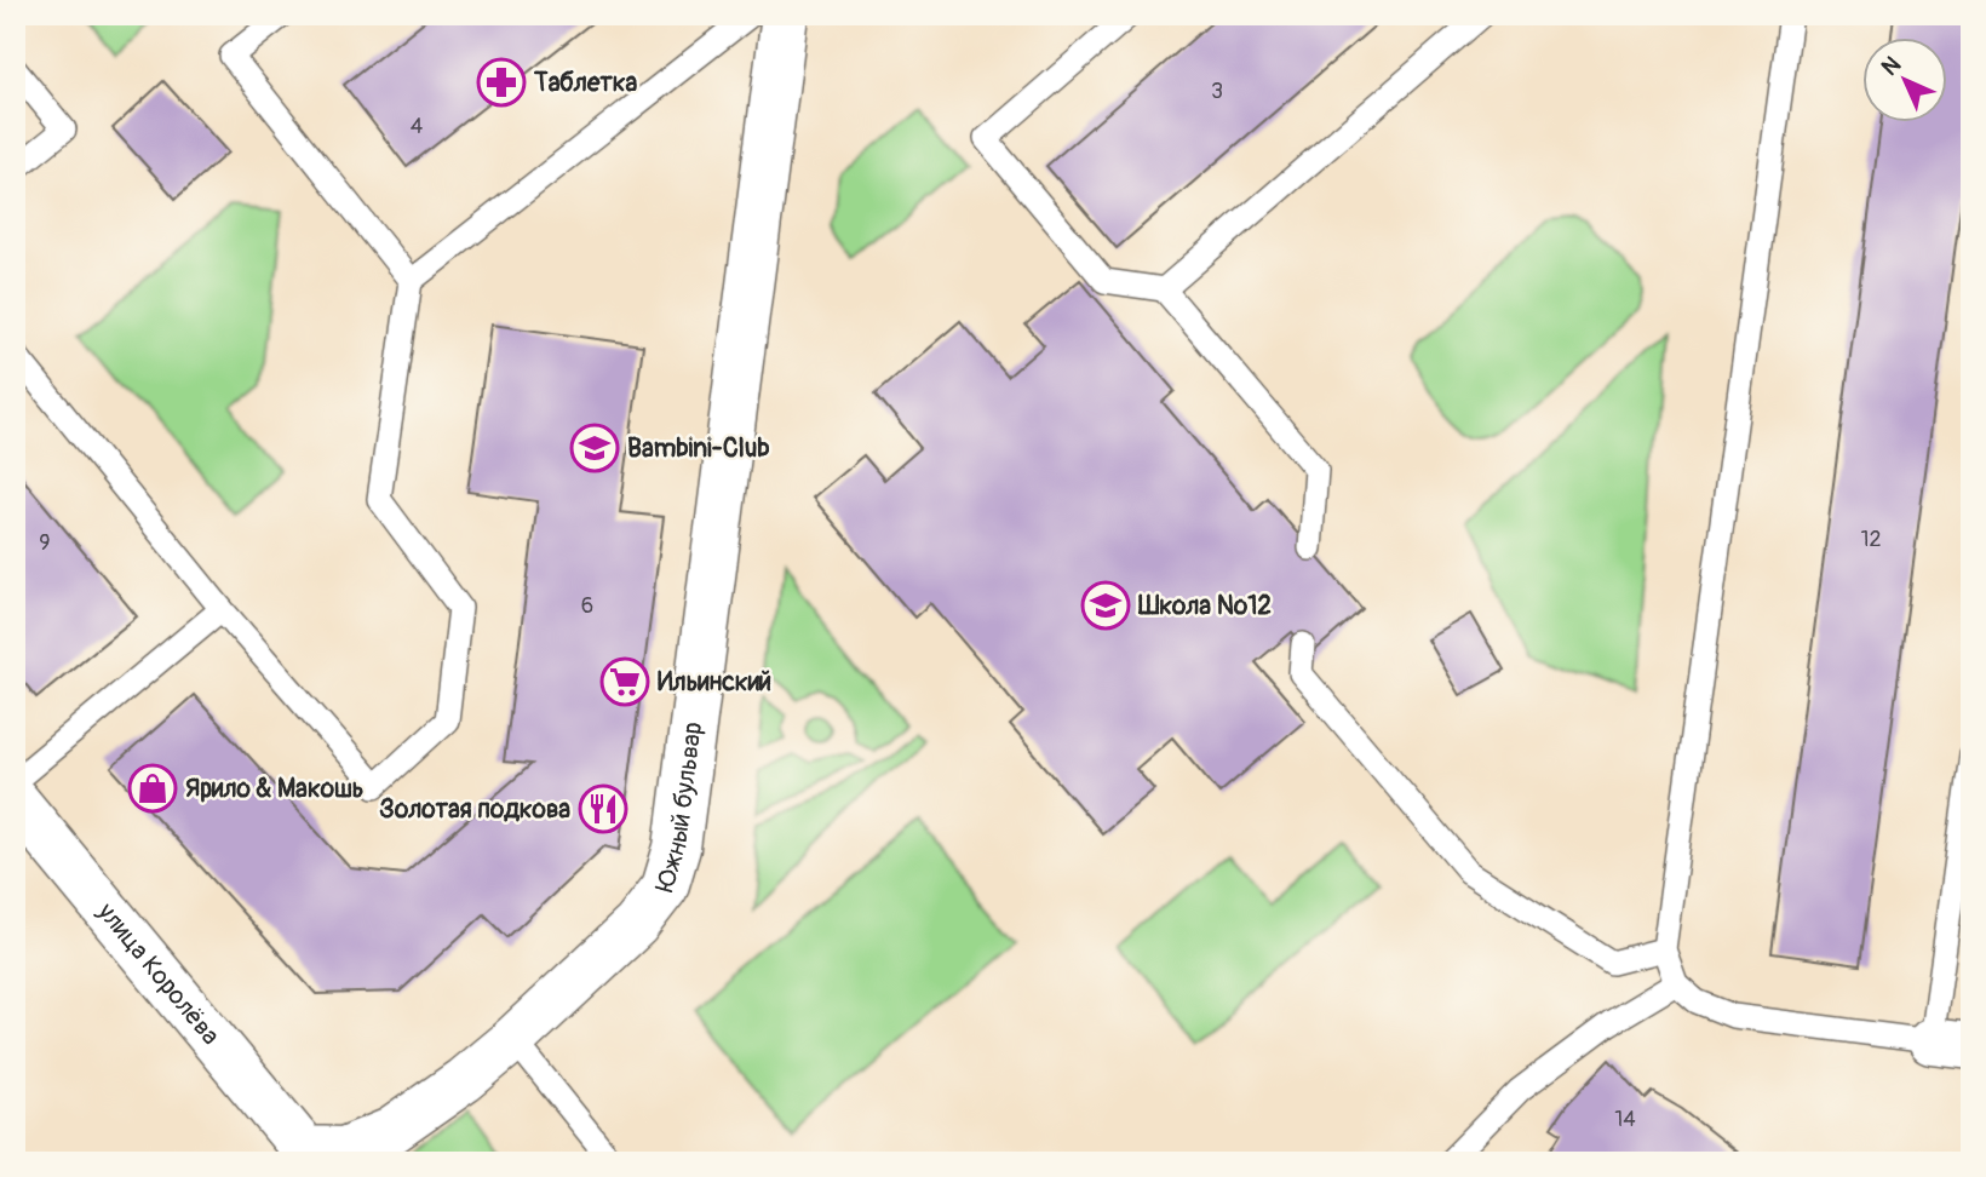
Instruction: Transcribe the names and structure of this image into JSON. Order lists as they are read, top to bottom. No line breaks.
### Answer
{"streets":{"street":["Южный бульвар","улица Королёва"]},"crossings":[["Южный бульвар","улица Королёва"]],"places":{"pharmacy":["Таблетка"],"school or university":["Bambini-Club","Школа №12"],"supermarket":["Ильинский"],"shop":["Ярило & Макошь"],"restaurant":["Золотая подкова"]},"house_numbers":["3","4","12","9","6","14"],"north":"top left"}
